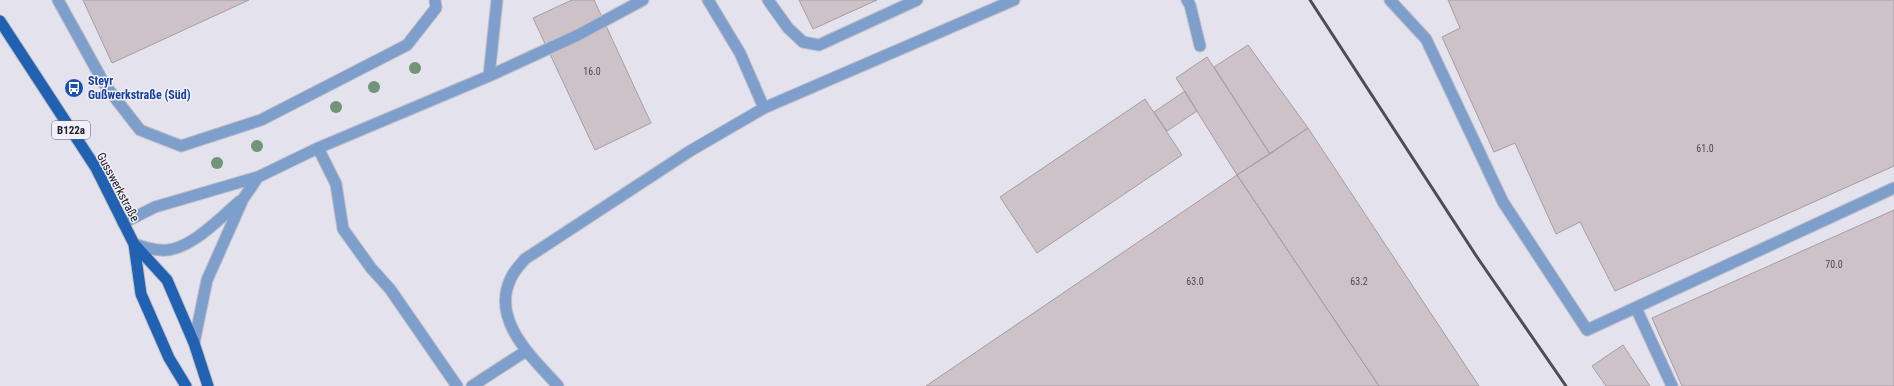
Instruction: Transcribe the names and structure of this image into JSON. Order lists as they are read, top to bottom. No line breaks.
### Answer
{"streets":{"main road":["B122a","Gusswerkstraße"]},"places":{"bus stop":["Steyr Gußwerkstraße (Süd)"]},"house_numbers":["16.0","61.0","70.0","63.0","63.2"]}
